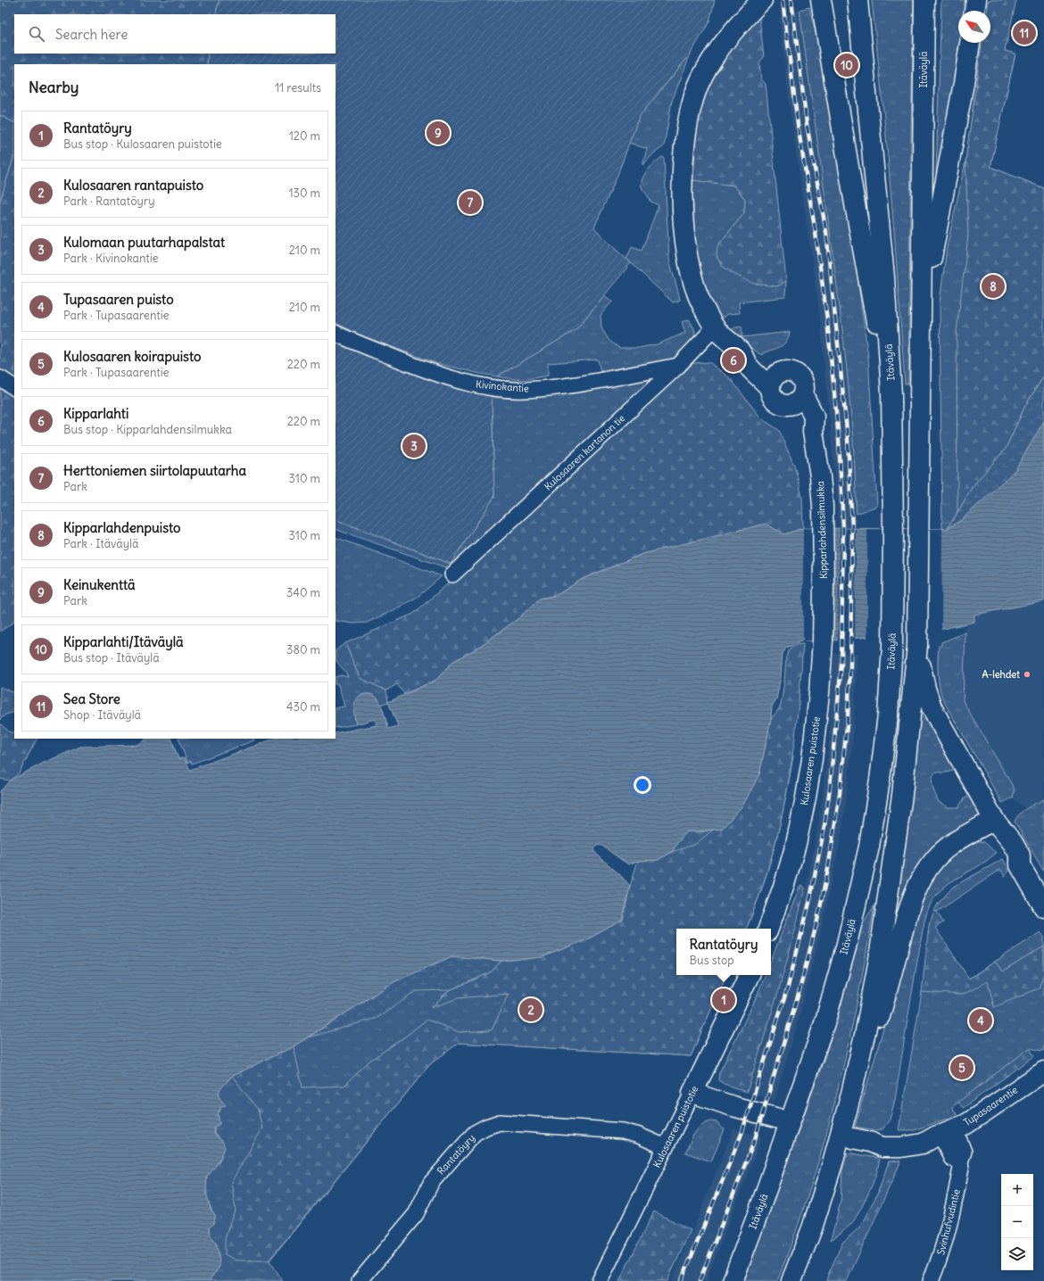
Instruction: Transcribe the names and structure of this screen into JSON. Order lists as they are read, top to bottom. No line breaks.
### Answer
{"streets":{"main road":["Itäväylä","Kipparlahdensilmukka","Kulosaaren puistotie","Tupasaarentie"],"street":["Kivinokantie","Kulosaaren kartanon tie","Rantatöyry","Svinhufvudintie"]},"crossings":[["Kivinokantie","Kulosaaren kartanon tie"],["Kipparlahdensilmukka","Kulosaaren puistotie"],["Kulosaaren puistotie","Rantatöyry"],["Tupasaarentie","Svinhufvudintie"]],"places":["A-lehdet"],"north":"top left","page":{"search":"Search here","pins":["11","10","9","7","8","6","3","1","2","4","5"],"heading":["Nearby","11 results"],"list":[{"mark":"1","name":"Rantatöyry","note":"Bus stop · Kulosaaren puistotie","value":"120 m"},{"mark":"2","name":"Kulosaaren rantapuisto","note":"Park · Rantatöyry","value":"130 m"},{"mark":"3","name":"Kulomaan puutarhapalstat","note":"Park · Kivinokantie","value":"210 m"},{"mark":"4","name":"Tupasaaren puisto","note":"Park · Tupasaarentie","value":"210 m"},{"mark":"5","name":"Kulosaaren koirapuisto","note":"Park · Tupasaarentie","value":"220 m"},{"mark":"6","name":"Kipparlahti","note":"Bus stop · Kipparlahdensilmukka","value":"220 m"},{"mark":"7","name":"Herttoniemen siirtolapuutarha","note":"Park","value":"310 m"},{"mark":"8","name":"Kipparlahdenpuisto","note":"Park · Itäväylä","value":"310 m"},{"mark":"9","name":"Keinukenttä","note":"Park","value":"340 m"},{"mark":"10","name":"Kipparlahti/Itäväylä","note":"Bus stop · Itäväylä","value":"380 m"},{"mark":"11","name":"Sea Store","note":"Shop · Itäväylä","value":"430 m"}],"popup":["Rantatöyry","Bus stop"],"map_buttons":["+","−"]}}
